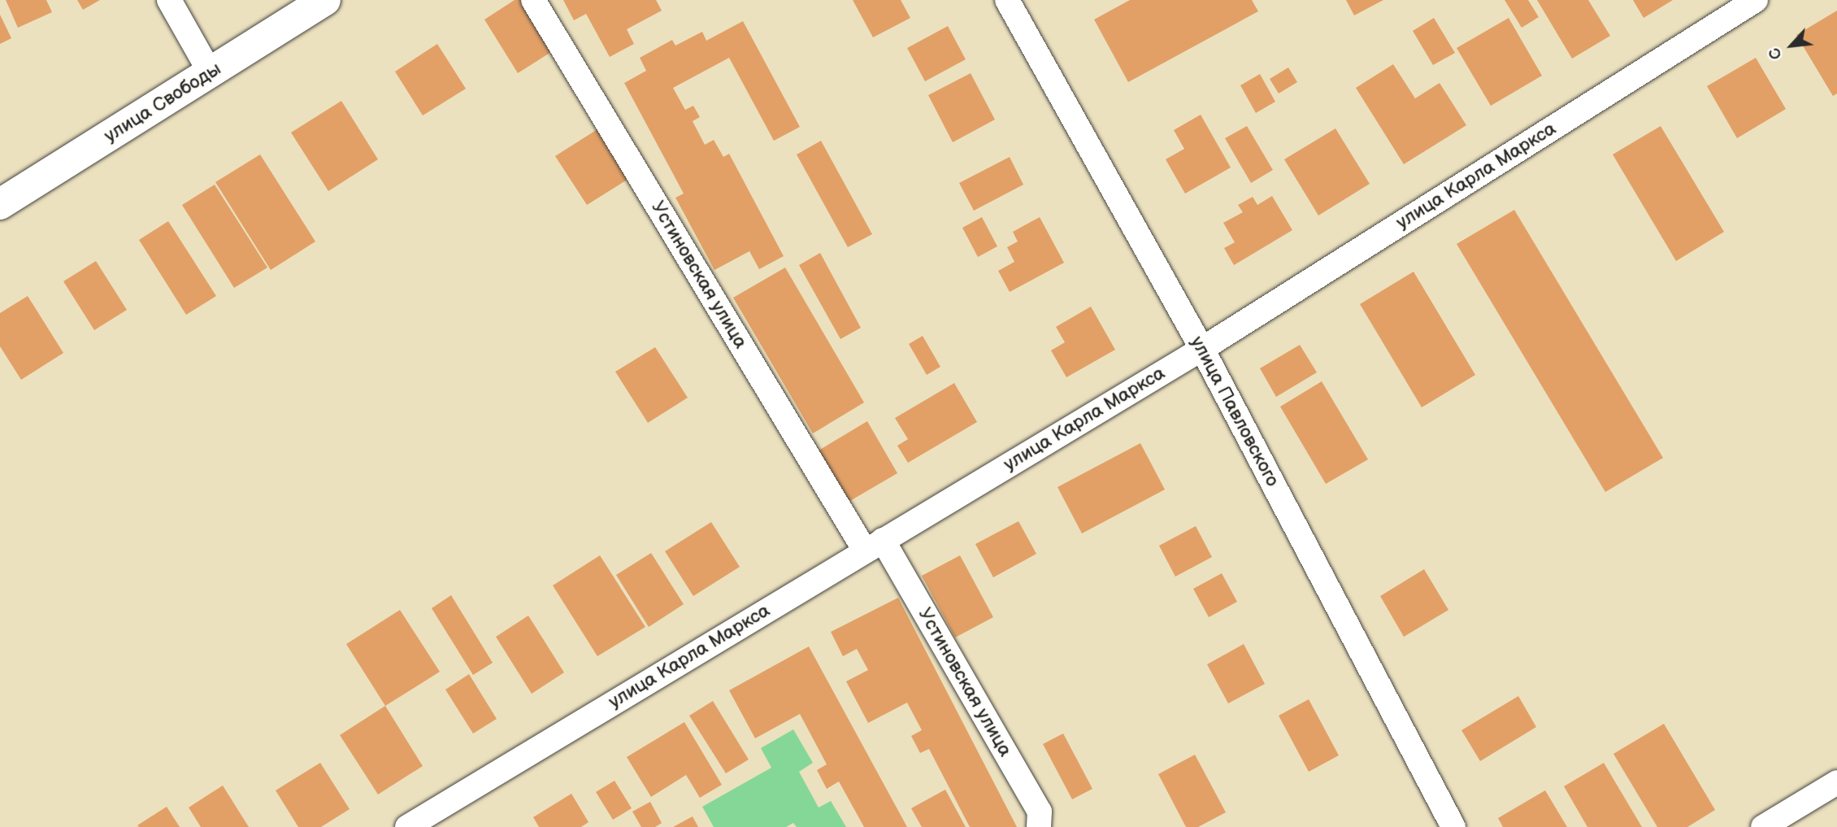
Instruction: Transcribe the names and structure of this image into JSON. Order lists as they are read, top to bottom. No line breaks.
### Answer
{"streets":{"main road":["улица Свободы"],"street":["улица Карла Маркса","Устиновская улица","улица Павловского"]},"crossings":[["улица Карла Маркса","Устиновская улица"],["улица Карла Маркса","улица Павловского"]],"north":"bottom left"}
